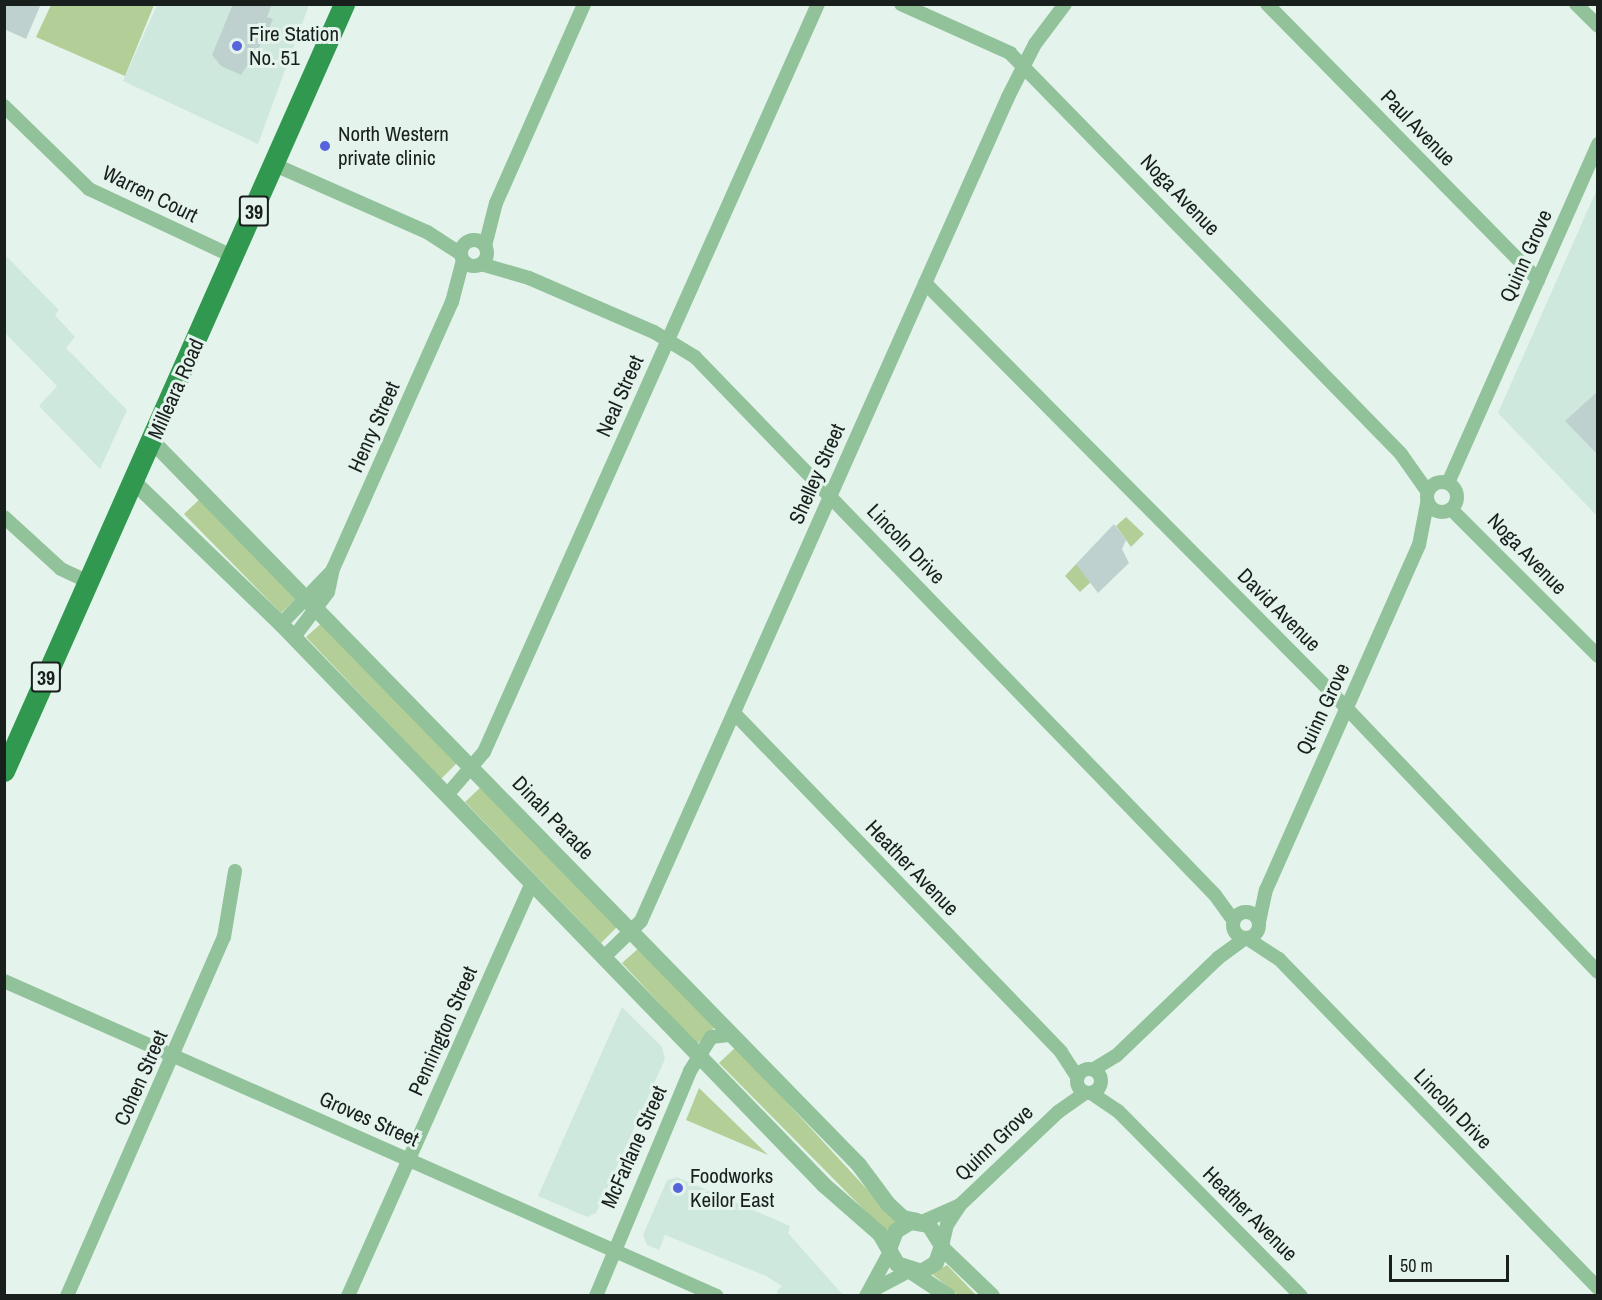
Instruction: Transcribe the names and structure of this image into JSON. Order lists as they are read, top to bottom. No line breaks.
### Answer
{"streets":{"main road":["39","Milleara Road"],"street":["Paul Avenue","Warren Court","Noga Avenue","Quinn Grove","Neal Street","Henry Street","Shelley Street","Lincoln Drive","David Avenue","Dinah Parade","Heather Avenue","Pennington Street","Cohen Street","Groves Street","McFarlane Street"]},"crossings":[["Paul Avenue","Quinn Grove"],["Warren Court","Milleara Road"],["Noga Avenue","Quinn Grove"],["Noga Avenue","Shelley Street"],["Quinn Grove","Lincoln Drive"],["Quinn Grove","David Avenue"],["Quinn Grove","Dinah Parade"],["Quinn Grove","Heather Avenue"],["Milleara Road","Lincoln Drive"],["Milleara Road","Dinah Parade"],["Neal Street","Lincoln Drive"],["Neal Street","Dinah Parade"],["Henry Street","Lincoln Drive"],["Henry Street","Dinah Parade"],["Shelley Street","Lincoln Drive"],["Shelley Street","David Avenue"],["Shelley Street","Dinah Parade"],["Shelley Street","Heather Avenue"],["Dinah Parade","McFarlane Street"],["Pennington Street","Groves Street"],["Cohen Street","Groves Street"],["Groves Street","McFarlane Street"]],"places":["Fire Station No. 51","North Western private clinic","Foodworks Keilor East"],"scale_bar":"50 m"}
